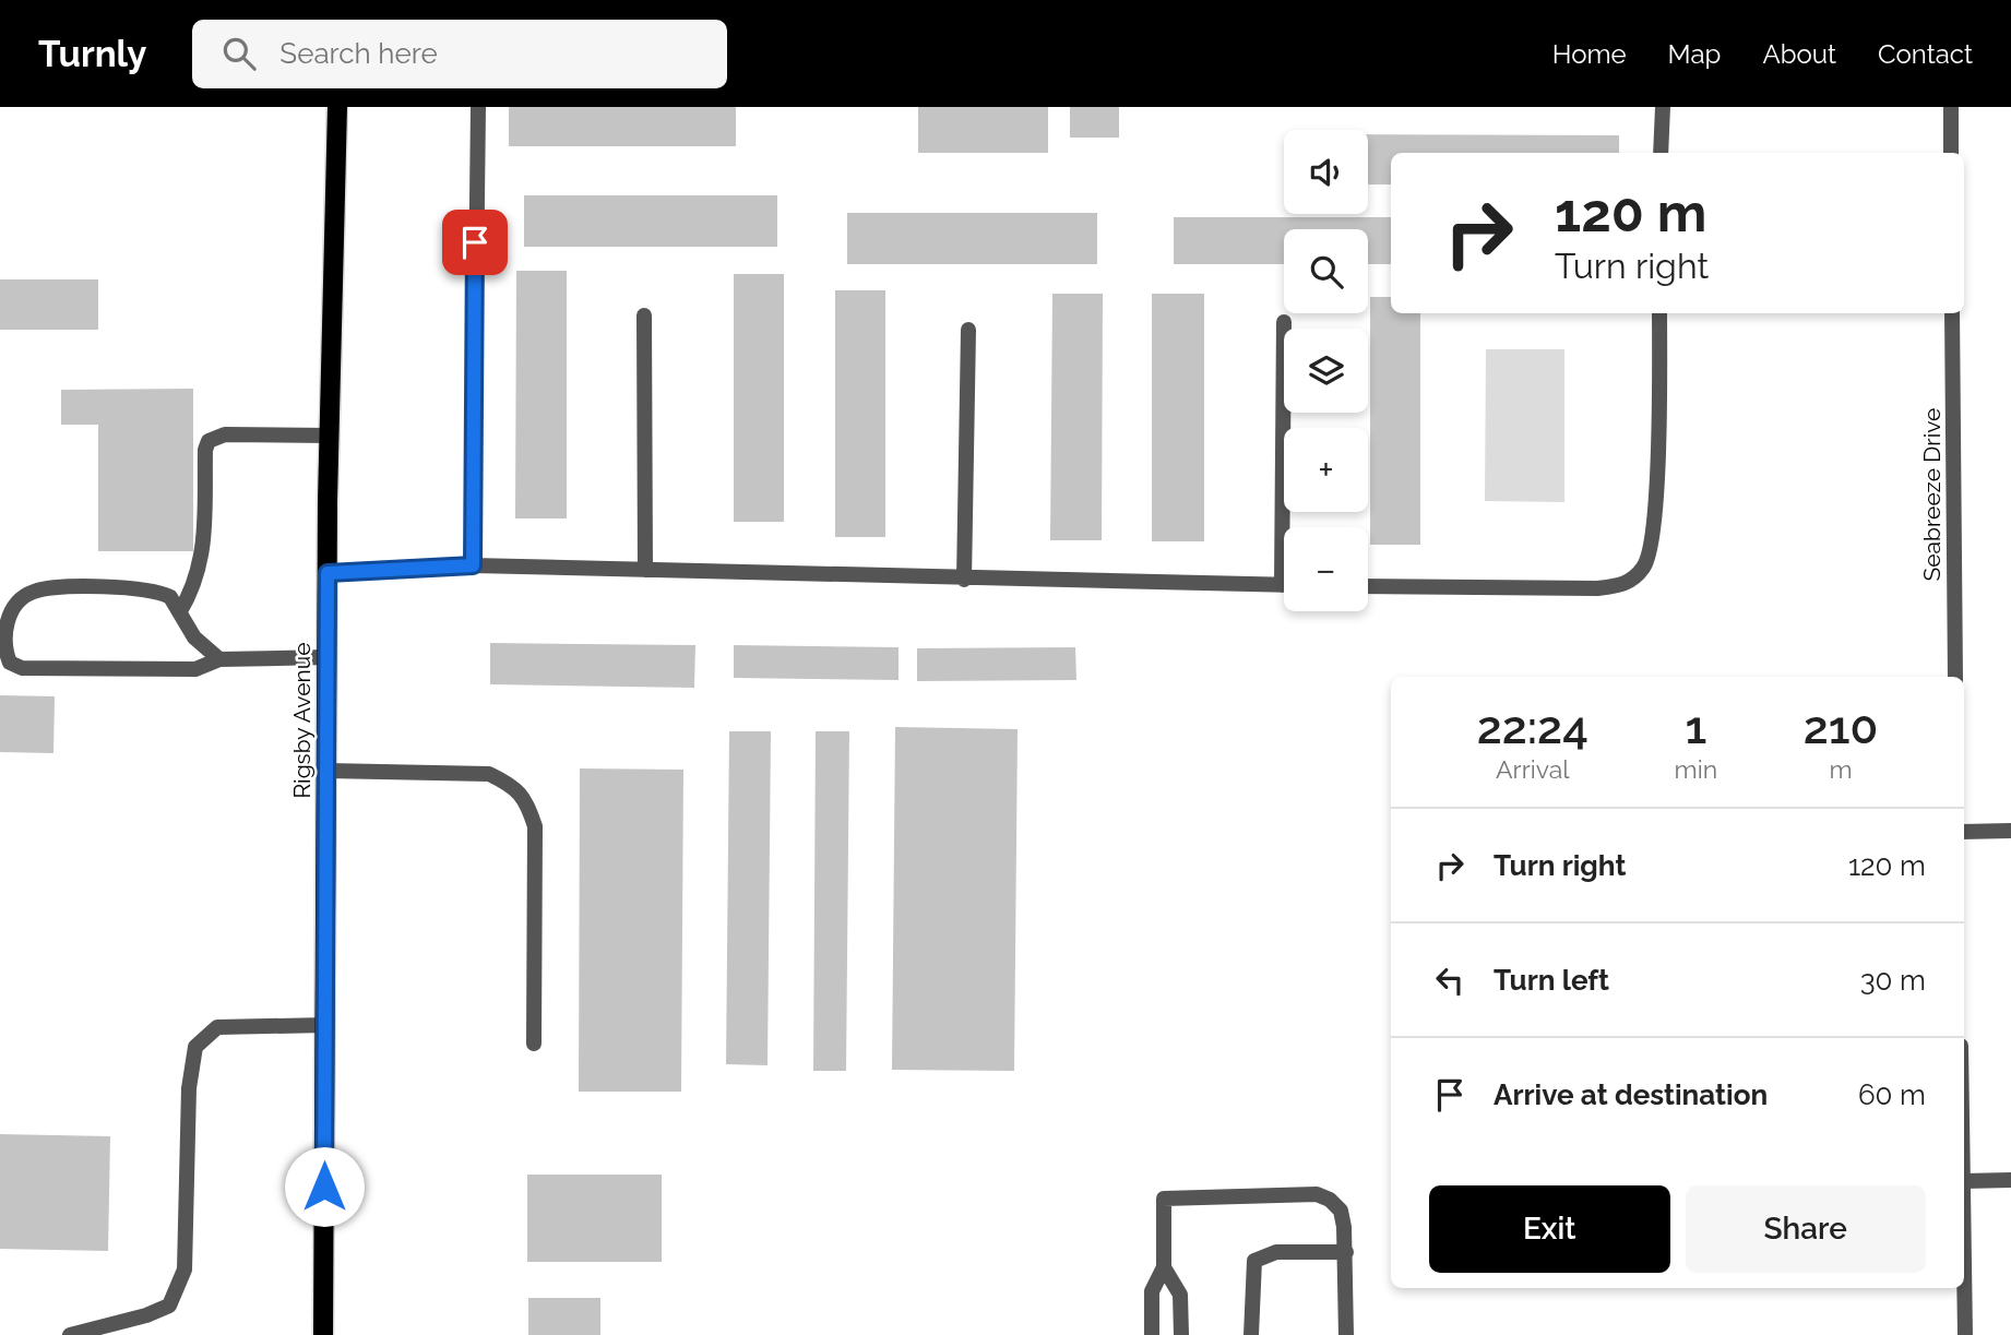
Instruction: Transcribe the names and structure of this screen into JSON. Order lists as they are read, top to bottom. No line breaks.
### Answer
{"streets":{"main road":["Rigsby Avenue"],"street":["Seabreeze Drive"]},"page":{"header":"Turnly","search":"Search here","nav":["Home","Map","About","Contact"],"map_buttons":["+","−"],"turn":["120 m","Turn right"],"eta":["22:24","Arrival","1","min","210","m"],"list":[{"name":"Turn right","value":"120 m"},{"name":"Turn left","value":"30 m"},{"name":"Arrive at destination","value":"60 m"}],"buttons":["Exit","Share"]}}
